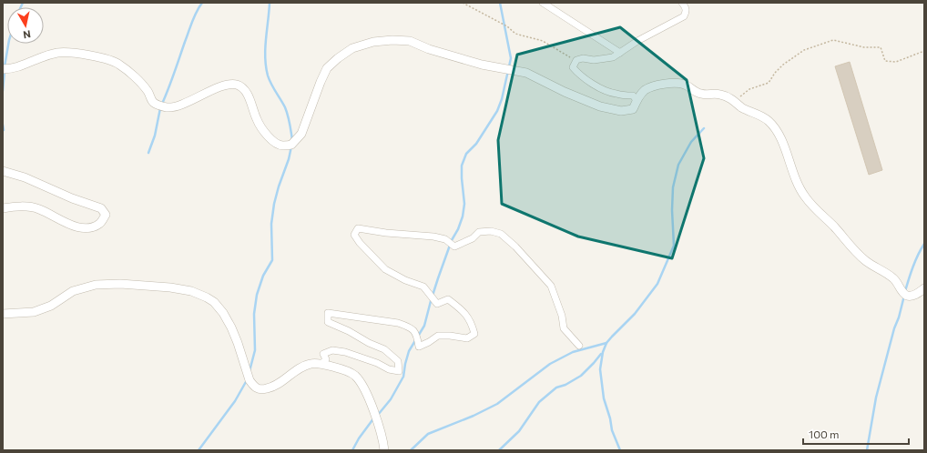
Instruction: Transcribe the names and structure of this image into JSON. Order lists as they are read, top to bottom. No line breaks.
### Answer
{"scale_bar":"100 m","north":"bottom"}
